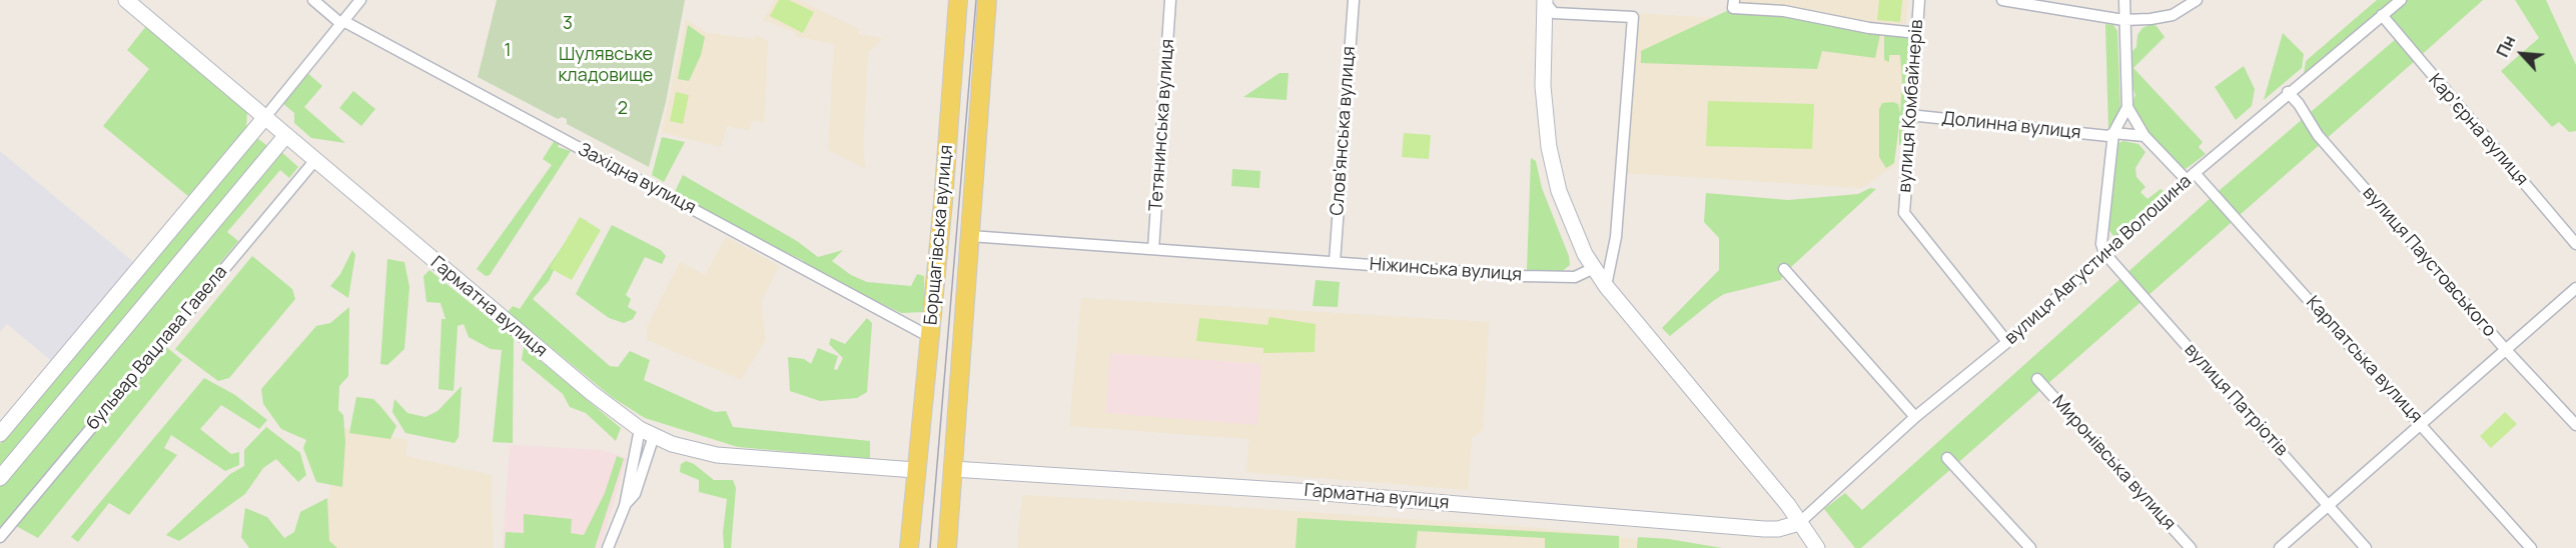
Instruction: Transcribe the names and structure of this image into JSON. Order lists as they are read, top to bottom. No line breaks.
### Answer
{"streets":{"main road":["Борщагівська вулиця"],"street":["вулиця Комбайнерів","Тетянинська вулиця","Долинна вулиця","Карʼєрна вулиця","Слов'янська вулиця","Західна вулиця","вулиця Августина Волошина","вулиця Паустовського","Ніжинська вулиця","Гарматна вулиця","бульвар Вацлава Гавела","Карпатська вулиця","вулиця Патріотів","Миронівська вулиця"]},"crossings":[["вулиця Комбайнерів","Долинна вулиця"],["вулиця Комбайнерів","вулиця Августина Волошина"],["Тетянинська вулиця","Ніжинська вулиця"],["Долинна вулиця","Карпатська вулиця"],["Карʼєрна вулиця","вулиця Августина Волошина"],["Слов'янська вулиця","Ніжинська вулиця"],["Західна вулиця","Борщагівська вулиця"],["Борщагівська вулиця","Ніжинська вулиця"],["Борщагівська вулиця","Гарматна вулиця"],["вулиця Августина Волошина","вулиця Паустовського"],["вулиця Августина Волошина","Гарматна вулиця"],["вулиця Августина Волошина","Карпатська вулиця"],["вулиця Августина Волошина","вулиця Патріотів"],["Гарматна вулиця","бульвар Вацлава Гавела"]],"parks":["3","1","Шулявське кладовище","2"],"north":"top left"}
